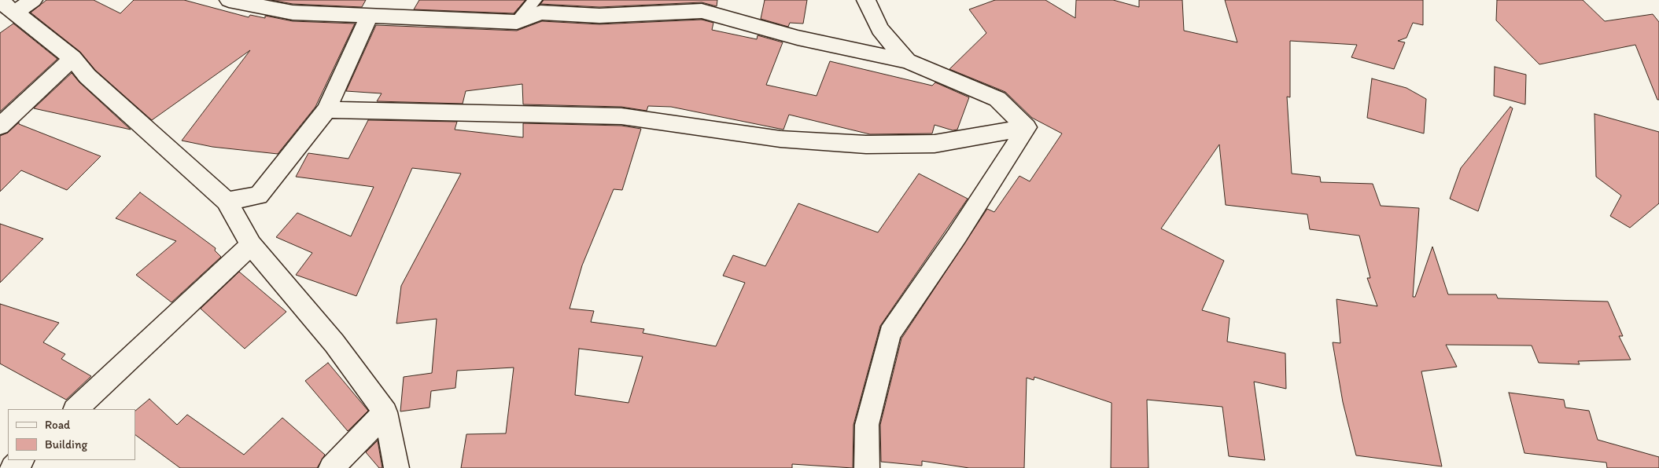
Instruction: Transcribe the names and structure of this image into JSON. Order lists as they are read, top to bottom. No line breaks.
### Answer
{"legend":["Road","Building"]}
